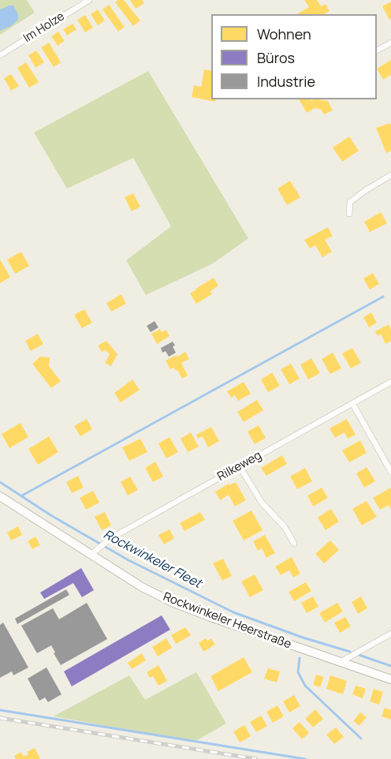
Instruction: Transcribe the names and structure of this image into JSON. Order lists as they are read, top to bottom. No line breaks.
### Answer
{"streets":{"main road":["Rockwinkeler Heerstraße"],"street":["Im Holze","Rilkeweg"]},"crossings":[["Rilkeweg","Rockwinkeler Heerstraße"]],"water":["Rockwinkeler Fleet"],"legend":["Wohnen","Büros","Industrie"]}
